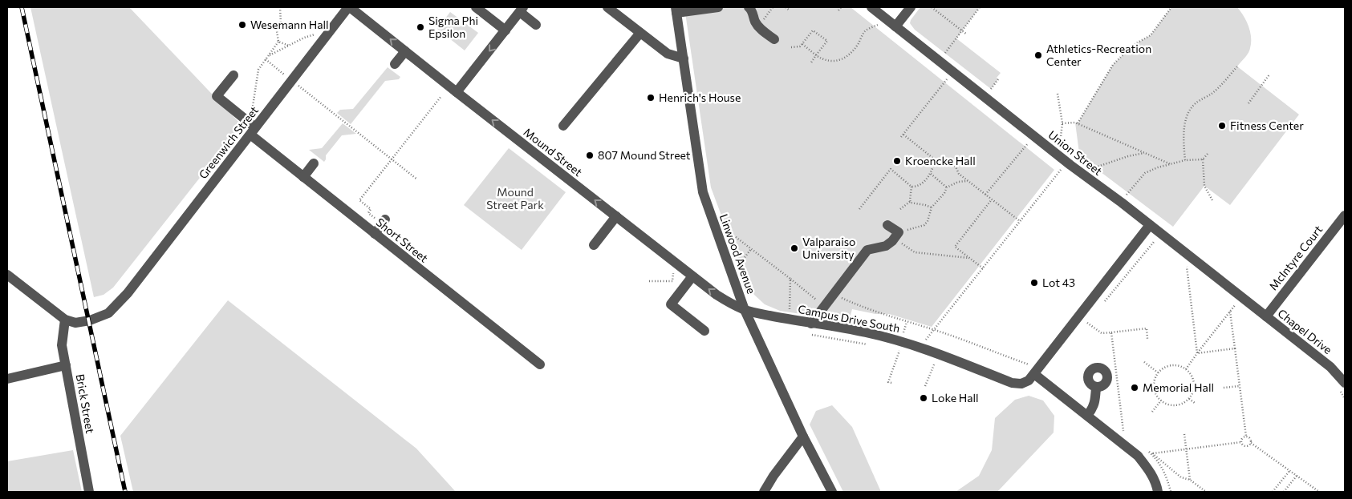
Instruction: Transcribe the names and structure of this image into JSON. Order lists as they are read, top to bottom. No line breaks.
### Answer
{"streets":{"street":["Greenwich Street","Mound Street","Union Street","Short Street","Linwood Avenue","McIntyre Court","Campus Drive South","Chapel Drive","Brick Street"]},"crossings":[["Greenwich Street","Mound Street"],["Greenwich Street","Short Street"],["Greenwich Street","Brick Street"],["Mound Street","Linwood Avenue"],["Mound Street","Campus Drive South"],["Union Street","McIntyre Court"],["Union Street","Campus Drive South"],["Union Street","Chapel Drive"],["Linwood Avenue","Campus Drive South"],["McIntyre Court","Chapel Drive"]],"one_way":["Mound Street"],"parks":["Mound Street Park"],"places":["Wesemann Hall","Sigma Phi Epsilon","Athletics-Recreation Center","Henrich's House","Fitness Center","807 Mound Street","Kroencke Hall","Valparaiso University","Lot 43","Memorial Hall","Loke Hall"]}
